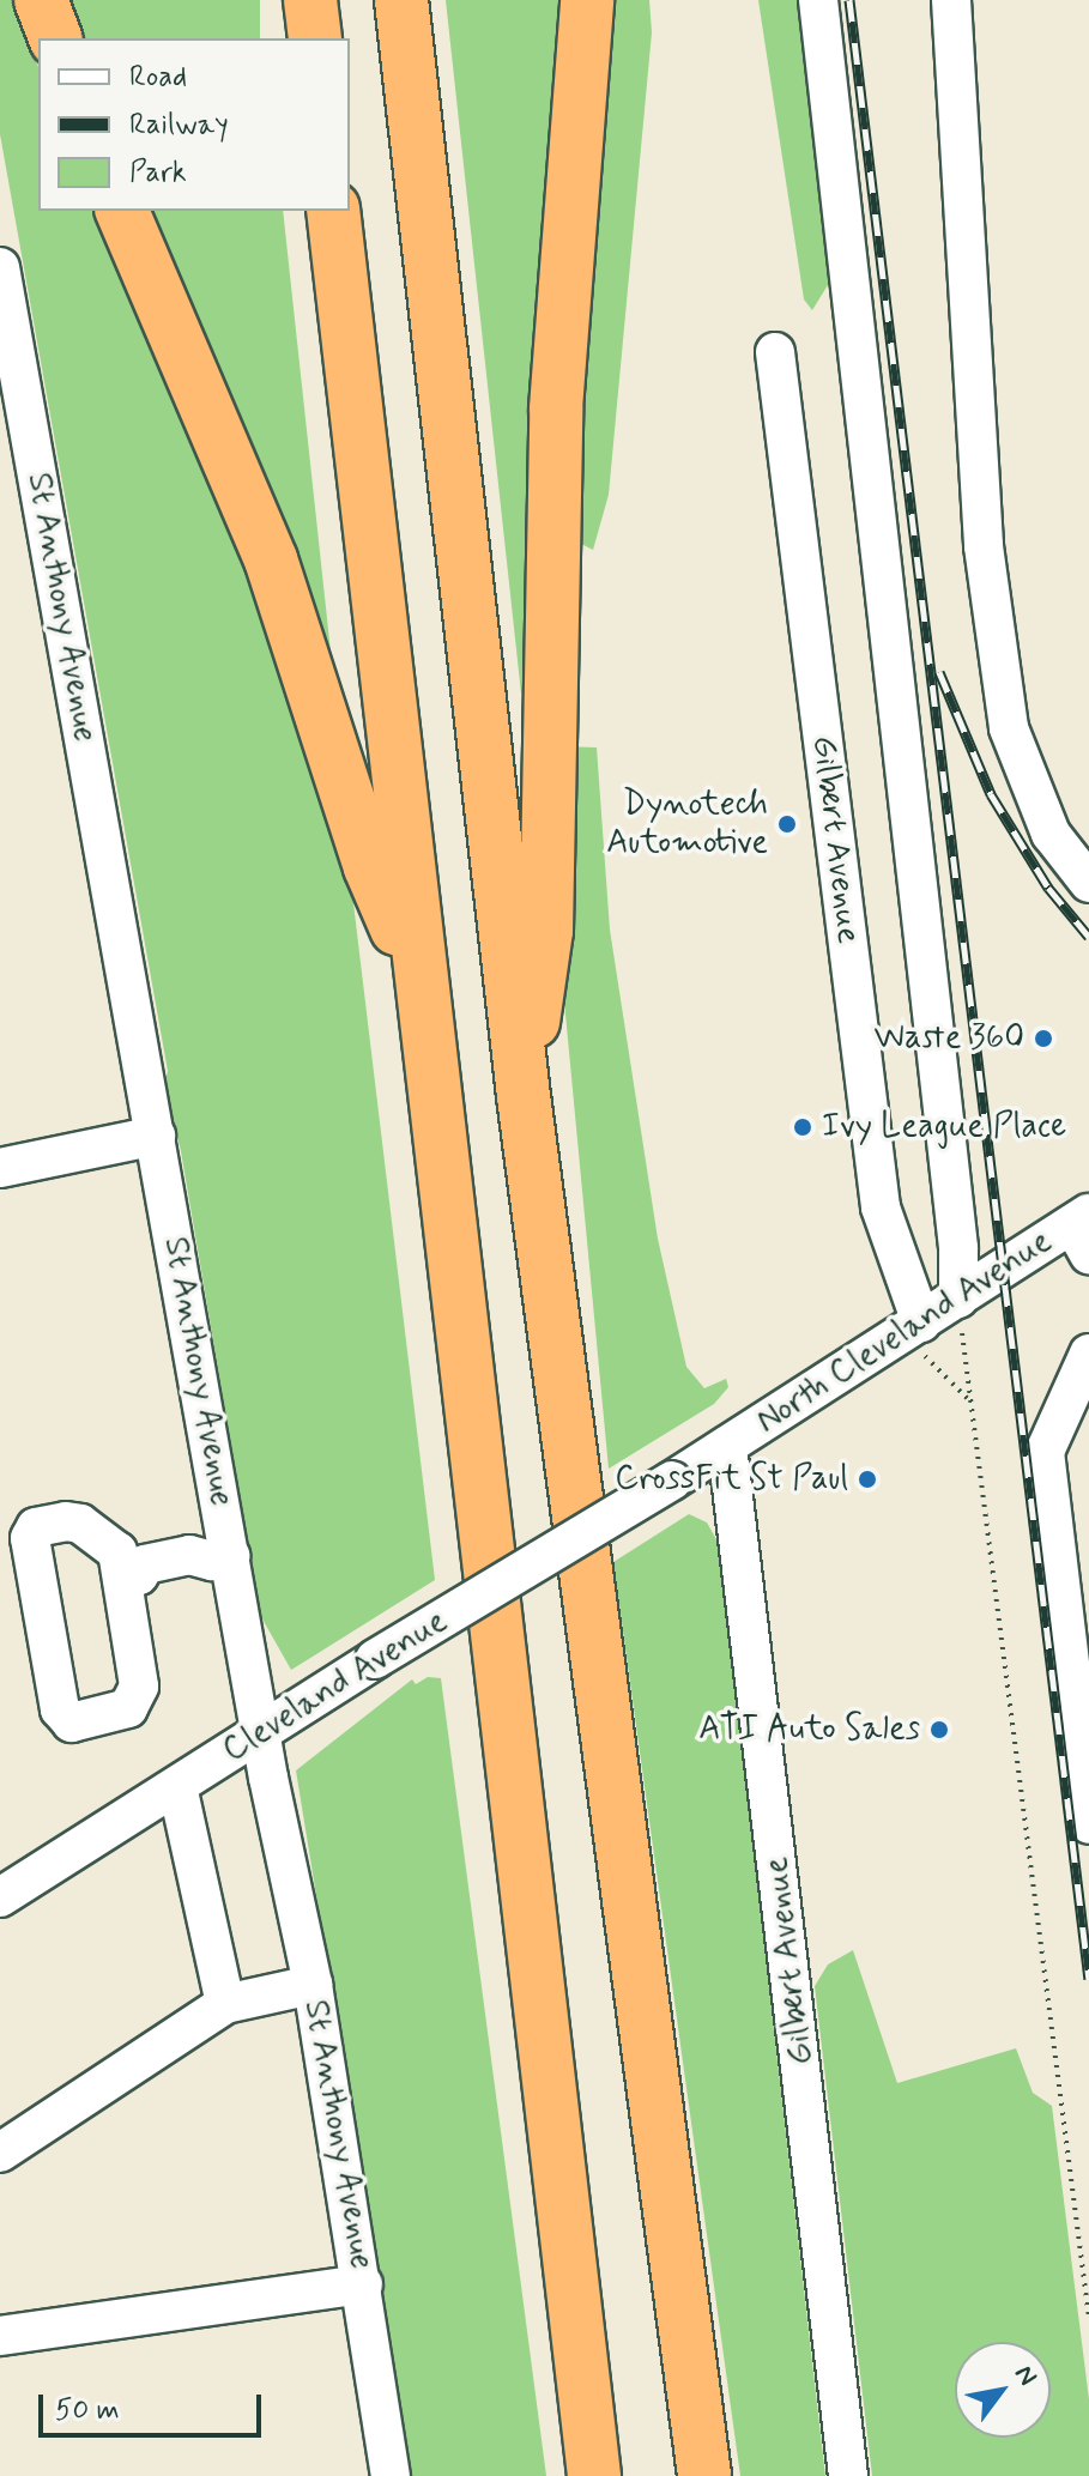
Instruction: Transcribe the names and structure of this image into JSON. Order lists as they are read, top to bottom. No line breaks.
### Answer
{"streets":{"street":["St Anthony Avenue","Gilbert Avenue","North Cleveland Avenue","Cleveland Avenue"]},"crossings":[["St Anthony Avenue","Cleveland Avenue"],["Gilbert Avenue","North Cleveland Avenue"],["North Cleveland Avenue","Cleveland Avenue"]],"places":["Dynotech Automotive","Waste 360","Ivy League Place","CrossFit St Paul","ATI Auto Sales"],"legend":["Road","Railway","Park"],"scale_bar":"50 m","north":"top right"}
